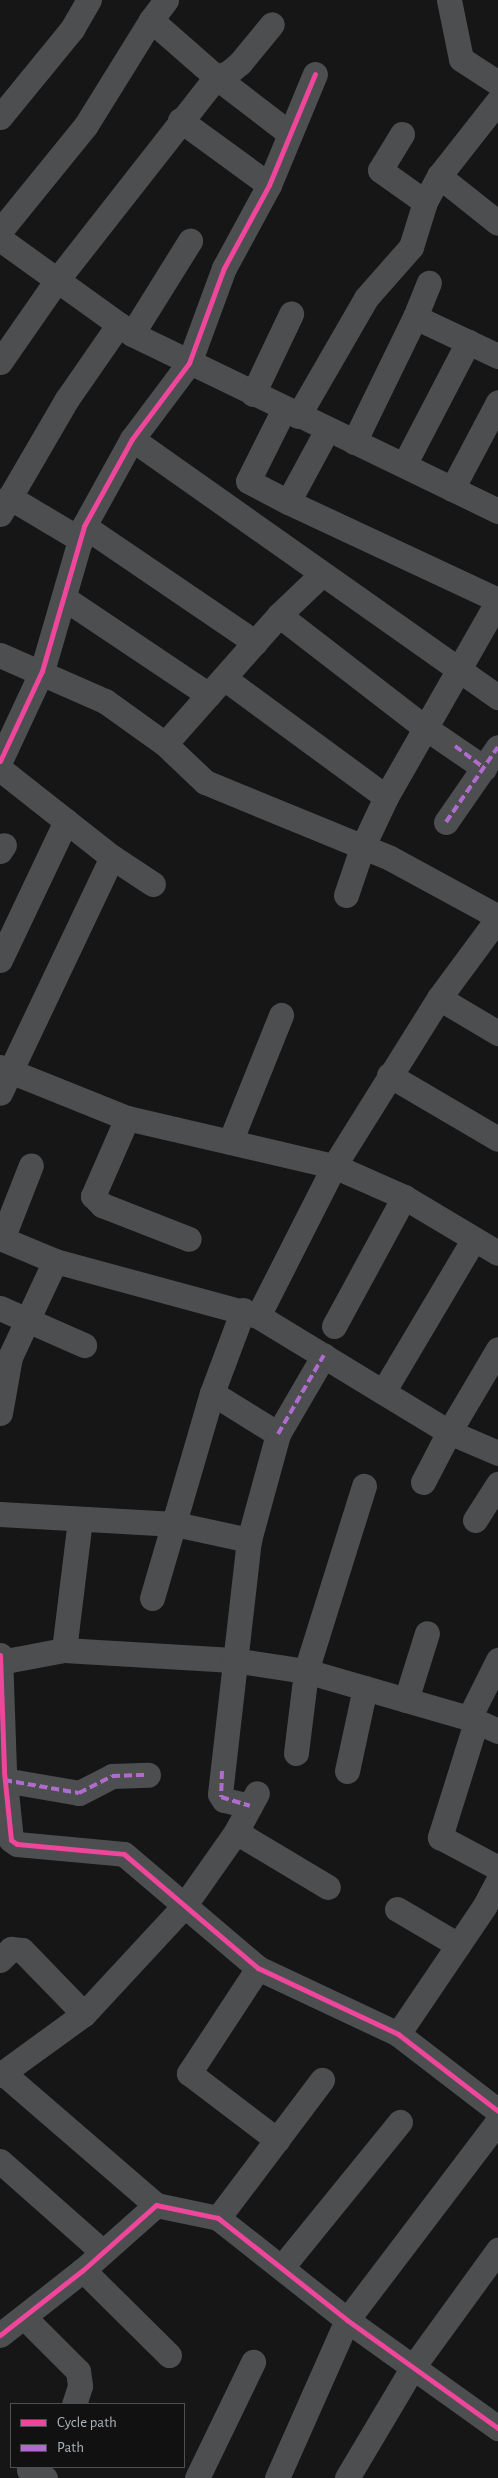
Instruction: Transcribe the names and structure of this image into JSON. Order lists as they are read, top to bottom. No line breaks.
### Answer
{"legend":["Cycle path","Path"]}
